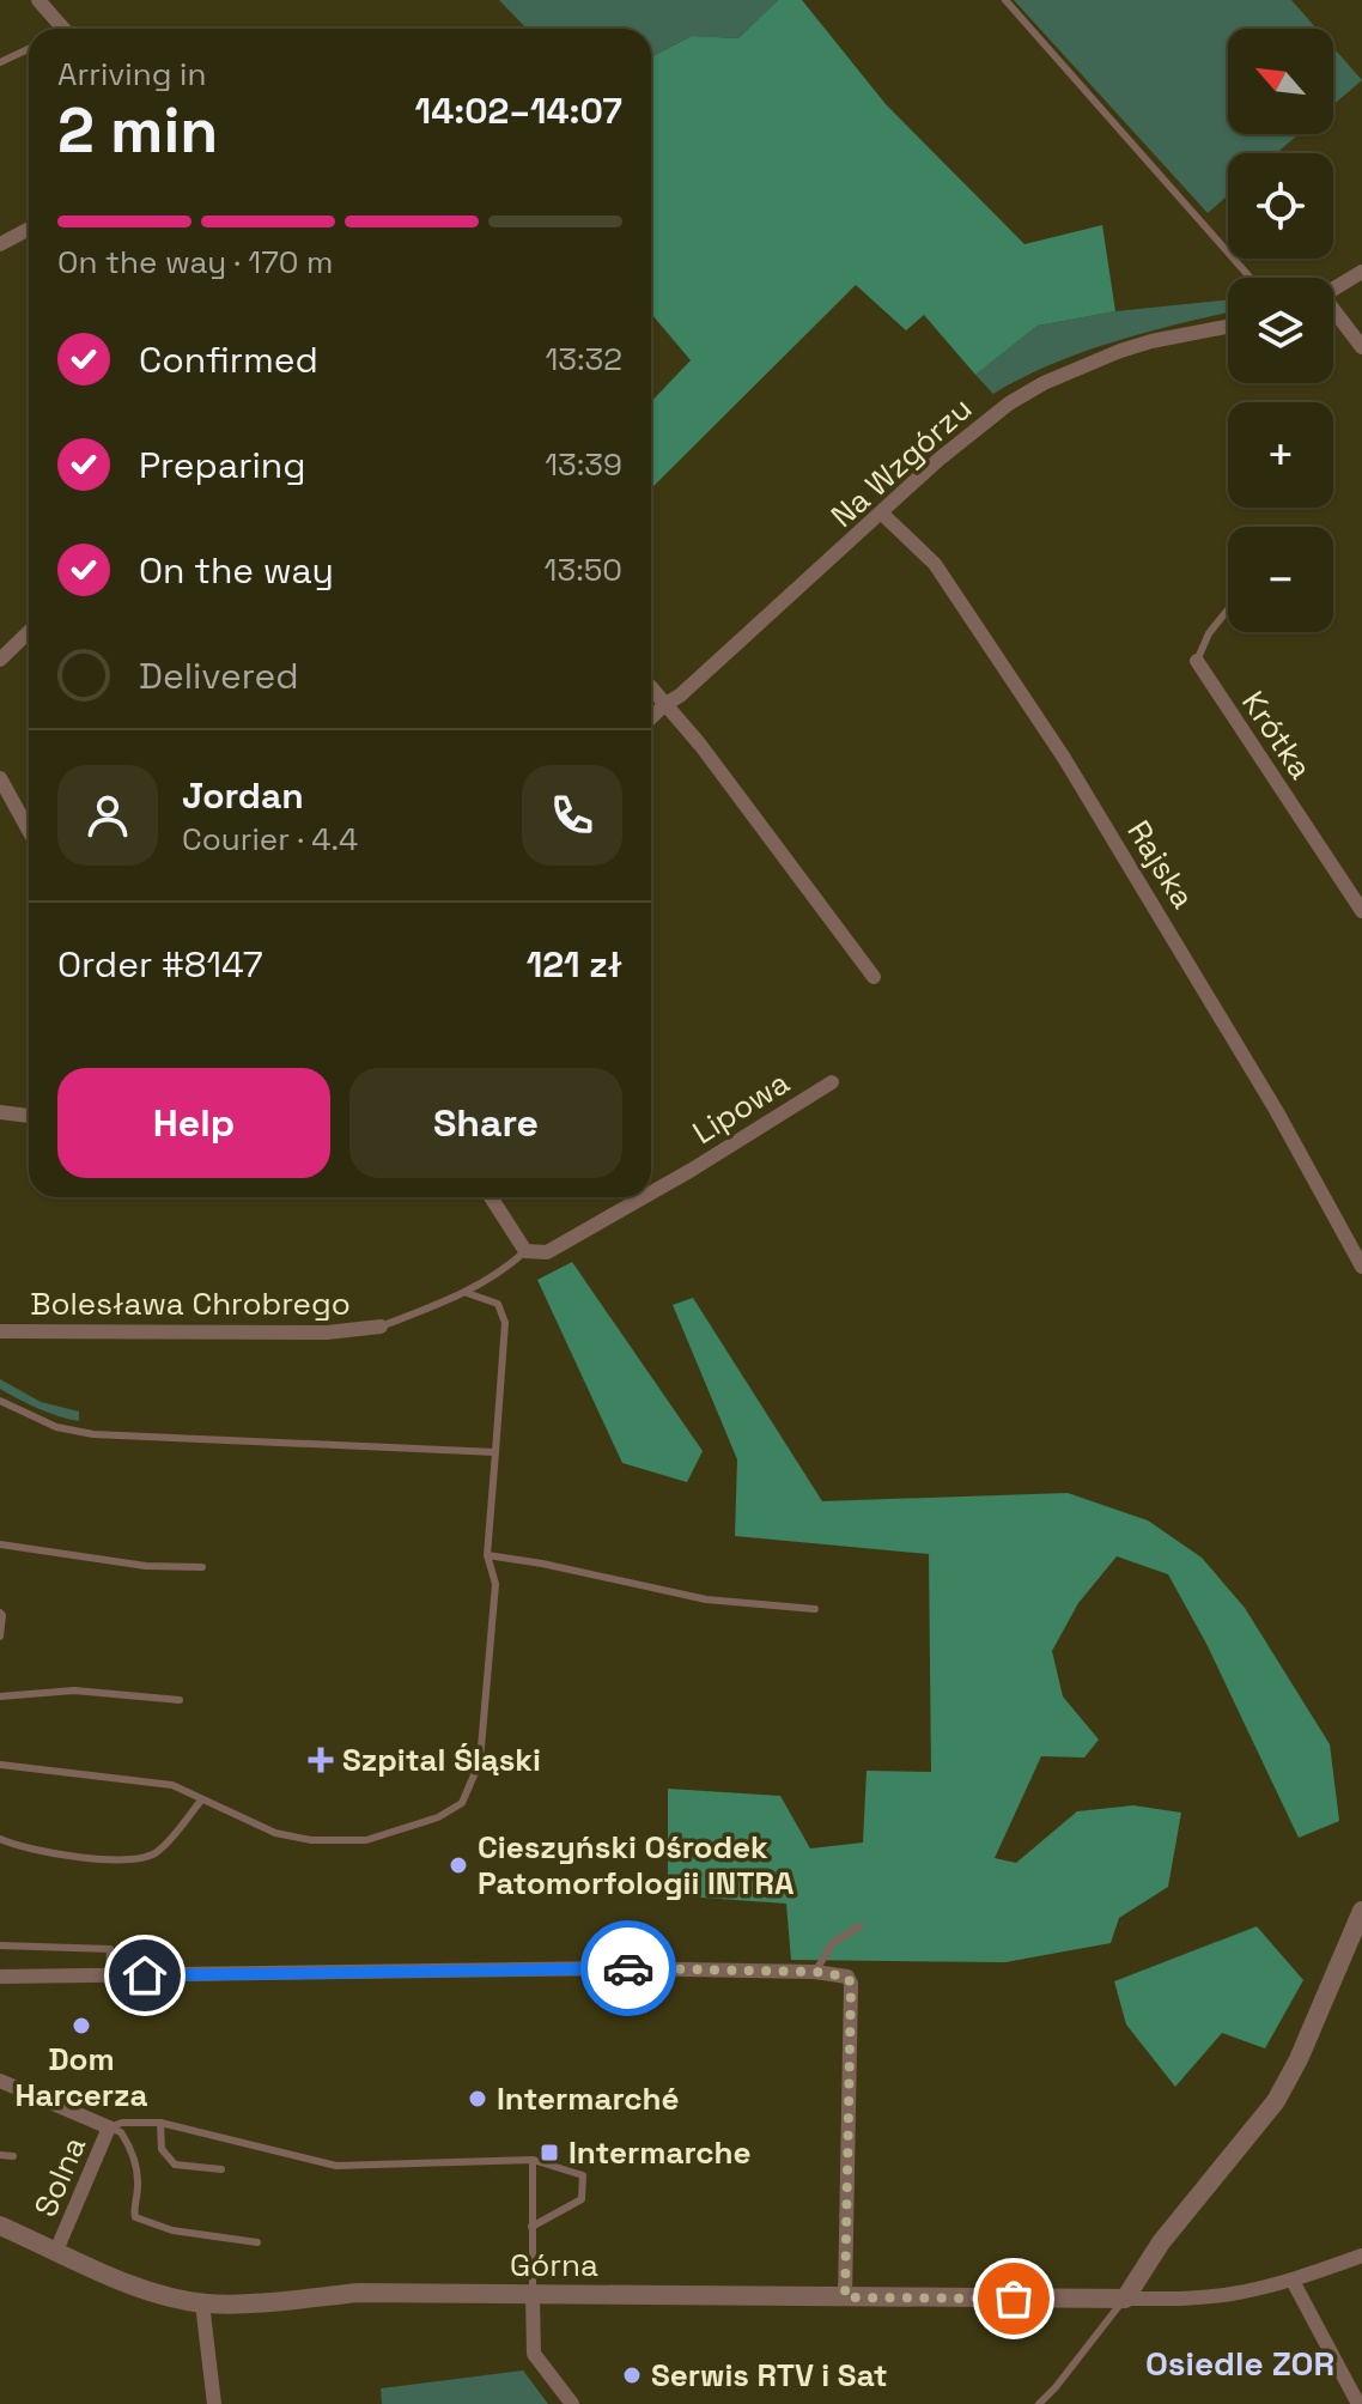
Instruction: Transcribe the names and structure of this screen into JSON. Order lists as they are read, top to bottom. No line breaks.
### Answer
{"streets":{"street":["Na Wzgórzu","Krótka","Rajska","Lipowa","Bolesława Chrobrego","Solna","Górna"]},"crossings":[["Na Wzgórzu","Rajska"],["Solna","Górna"]],"districts":["Osiedle ZOR"],"places":{"health":["Szpital Śląski"],"other":["Cieszyński Ośrodek Patomorfologii INTRA","Dom Harcerza","Intermarché","Serwis RTV i Sat"],"transit":["Intermarche"]},"north":"top left","page":{"map_buttons":["+","−"],"heading":["2 min","Arriving in","14:02–14:07"],"panel":["Jordan","Courier · 4.4","Order #8147","121 zł"],"bar":"On the way · 170 m","list":[["Confirmed","13:32"],["Preparing","13:39"],["On the way","13:50"],"Delivered"],"buttons":["Help","Share"]}}
